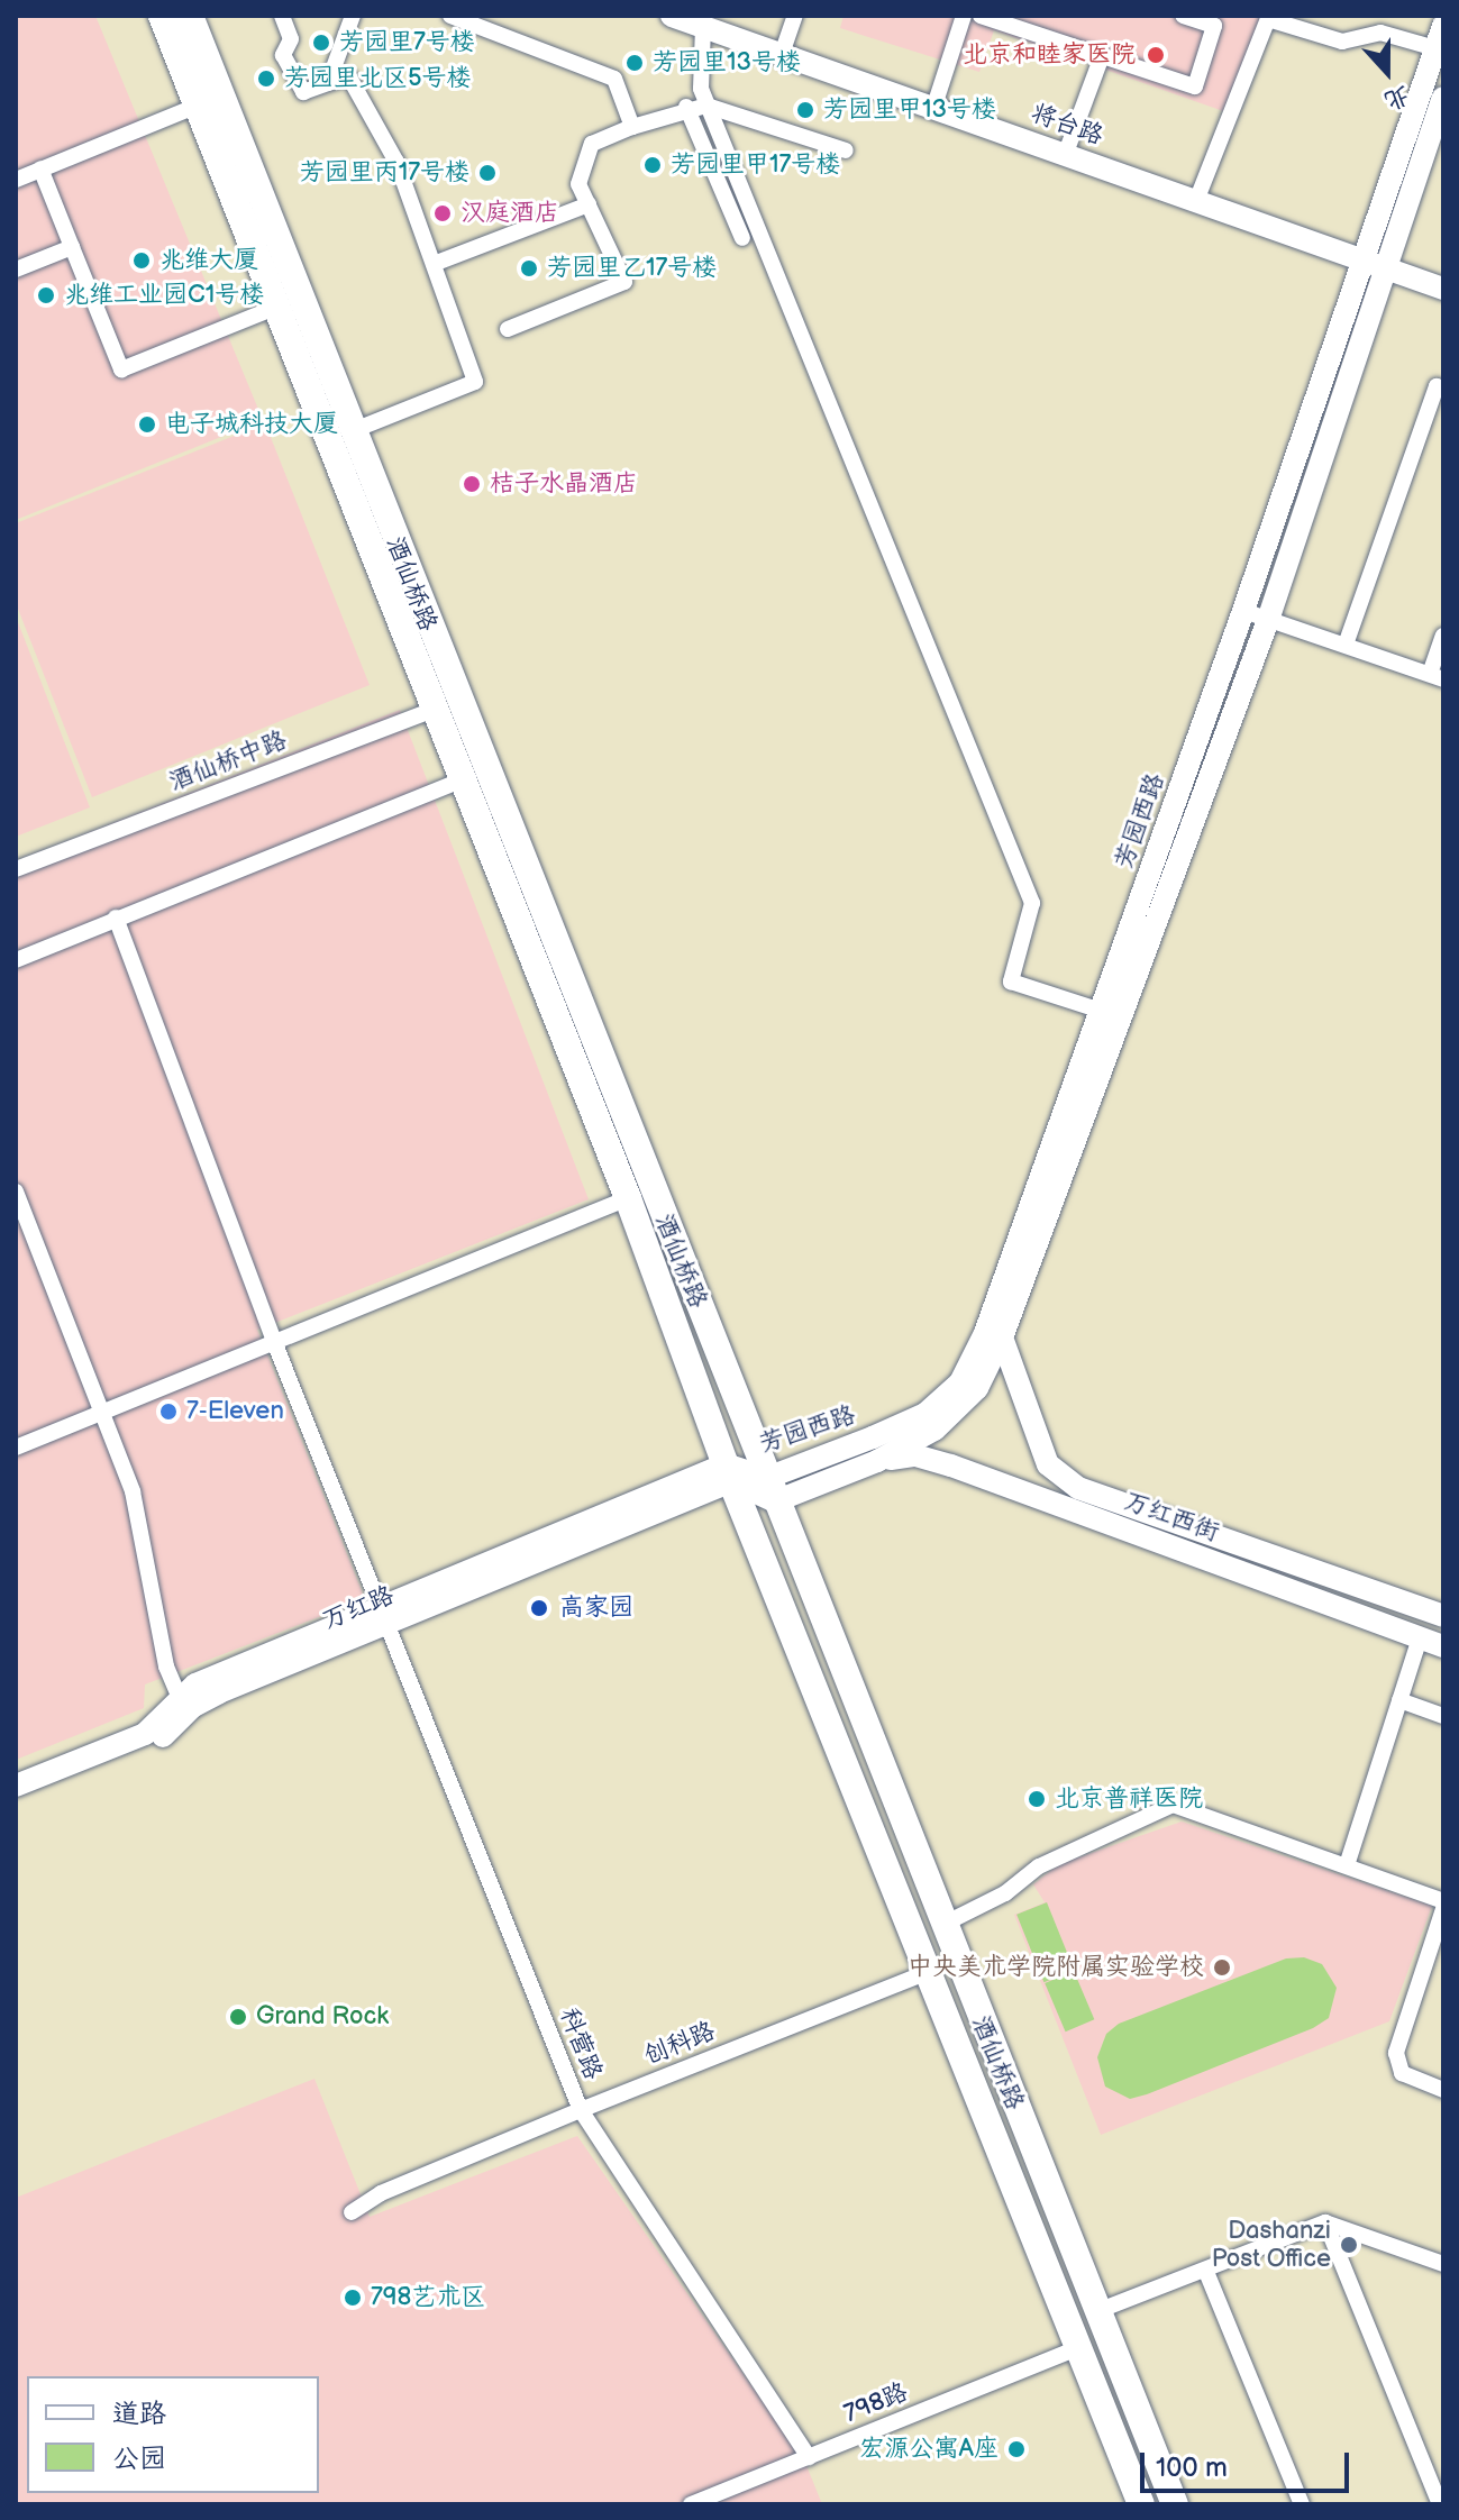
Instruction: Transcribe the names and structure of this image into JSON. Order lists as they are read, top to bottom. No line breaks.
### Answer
{"streets":{"main road":["将台路","酒仙桥路","芳园西路","万红西街","万红路"],"street":["酒仙桥中路","科营路","创科路","798路"]},"crossings":[["将台路","芳园西路"],["酒仙桥路","酒仙桥中路"],["酒仙桥路","芳园西路"],["酒仙桥路","万红路"],["酒仙桥路","创科路"],["酒仙桥路","798路"],["芳园西路","万红西街"],["芳园西路","万红路"],["万红路","科营路"],["科营路","创科路"],["科营路","798路"]],"places":["芳园里7号楼","北京和睦家医院","芳园里13号楼","芳园里北区5号楼","芳园里甲13号楼","芳园里甲17号楼","芳园里丙17号楼","汉庭酒店","兆维大厦","芳园里乙17号楼","兆维工业园C1号楼","电子城科技大厦","桔子水晶酒店","7-Eleven","高家园","北京普祥医院","中央美术学院附属实验学校","Grand Rock","Dashanzi Post Office","798艺术区","宏源公寓A座"],"legend":["道路","公园"],"scale_bar":"100 m","north":"bottom"}
